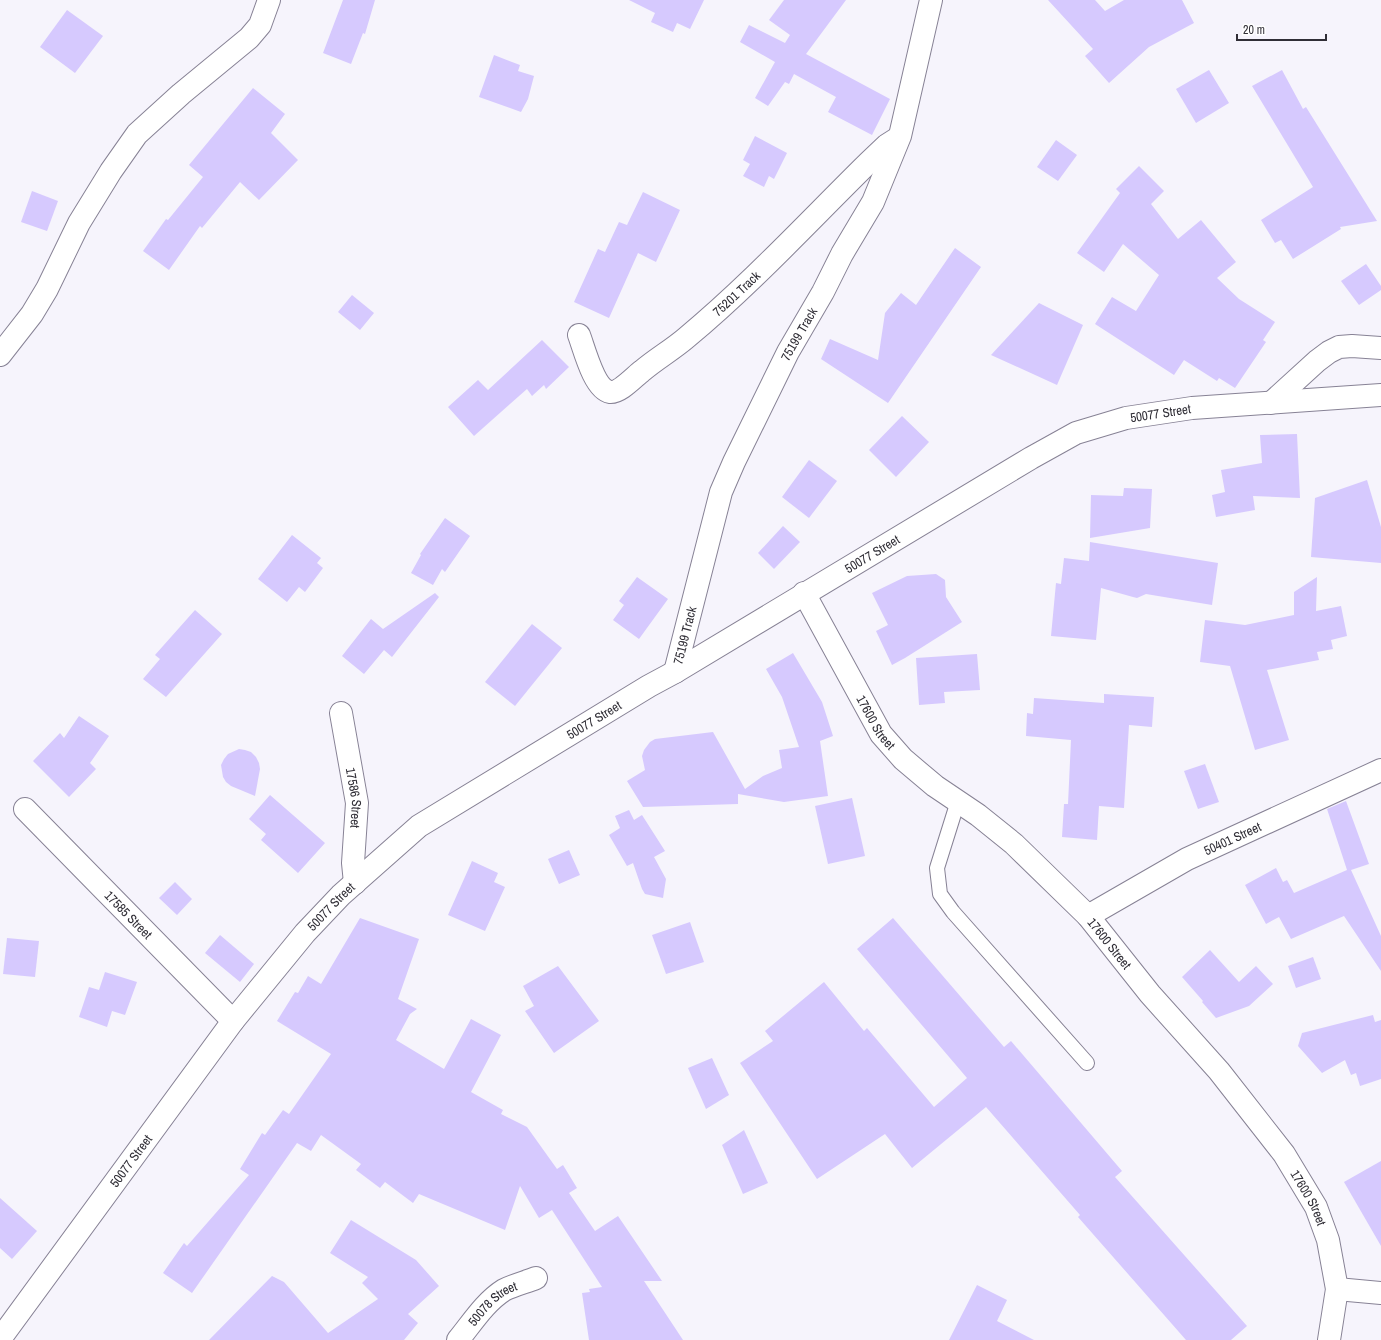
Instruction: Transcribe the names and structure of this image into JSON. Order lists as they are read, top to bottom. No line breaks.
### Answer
{"streets":{"street":["75201 Track","75199 Track","50077 Street","17600 Street","17586 Street","50401 Street","17585 Street","50078 Street"]},"crossings":[["75201 Track","75199 Track"],["75199 Track","50077 Street"],["50077 Street","17600 Street"],["50077 Street","17586 Street"],["50077 Street","17585 Street"],["17600 Street","50401 Street"]],"scale_bar":"20 m"}
